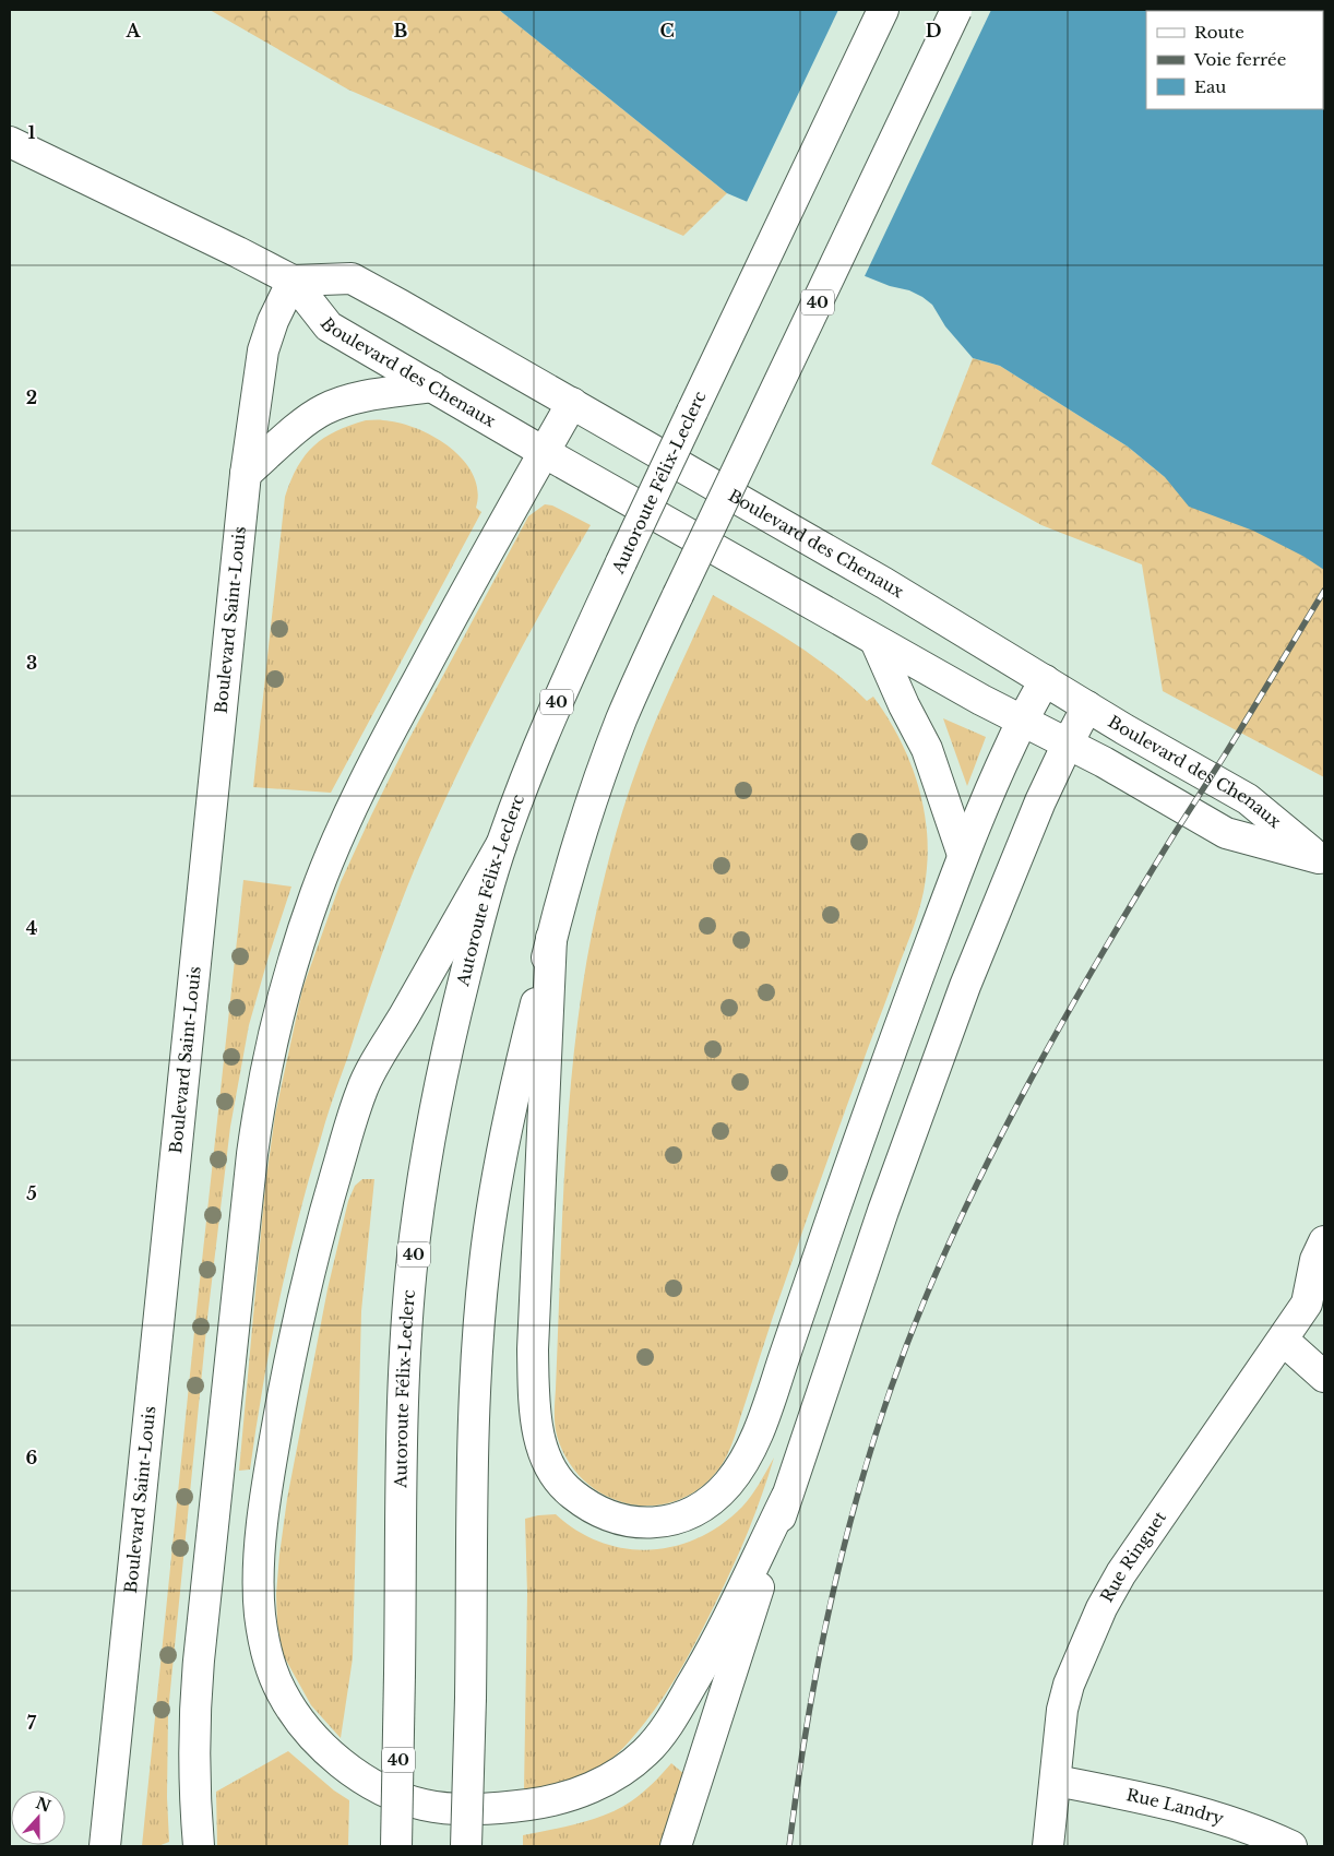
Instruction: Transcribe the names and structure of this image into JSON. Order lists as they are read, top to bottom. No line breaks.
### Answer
{"streets":{"main road":["40","Boulevard des Chenaux","Autoroute Félix-Leclerc","Boulevard Saint-Louis","Rue Ringuet","Rue Landry"]},"crossings":[["Boulevard des Chenaux","Boulevard Saint-Louis"],["Rue Ringuet","Rue Landry"]],"legend":["Route","Voie ferrée","Eau"],"north":"top","grid":{"columns":["A","B","C","D"],"rows":["1","2","3","4","5","6","7"]}}
